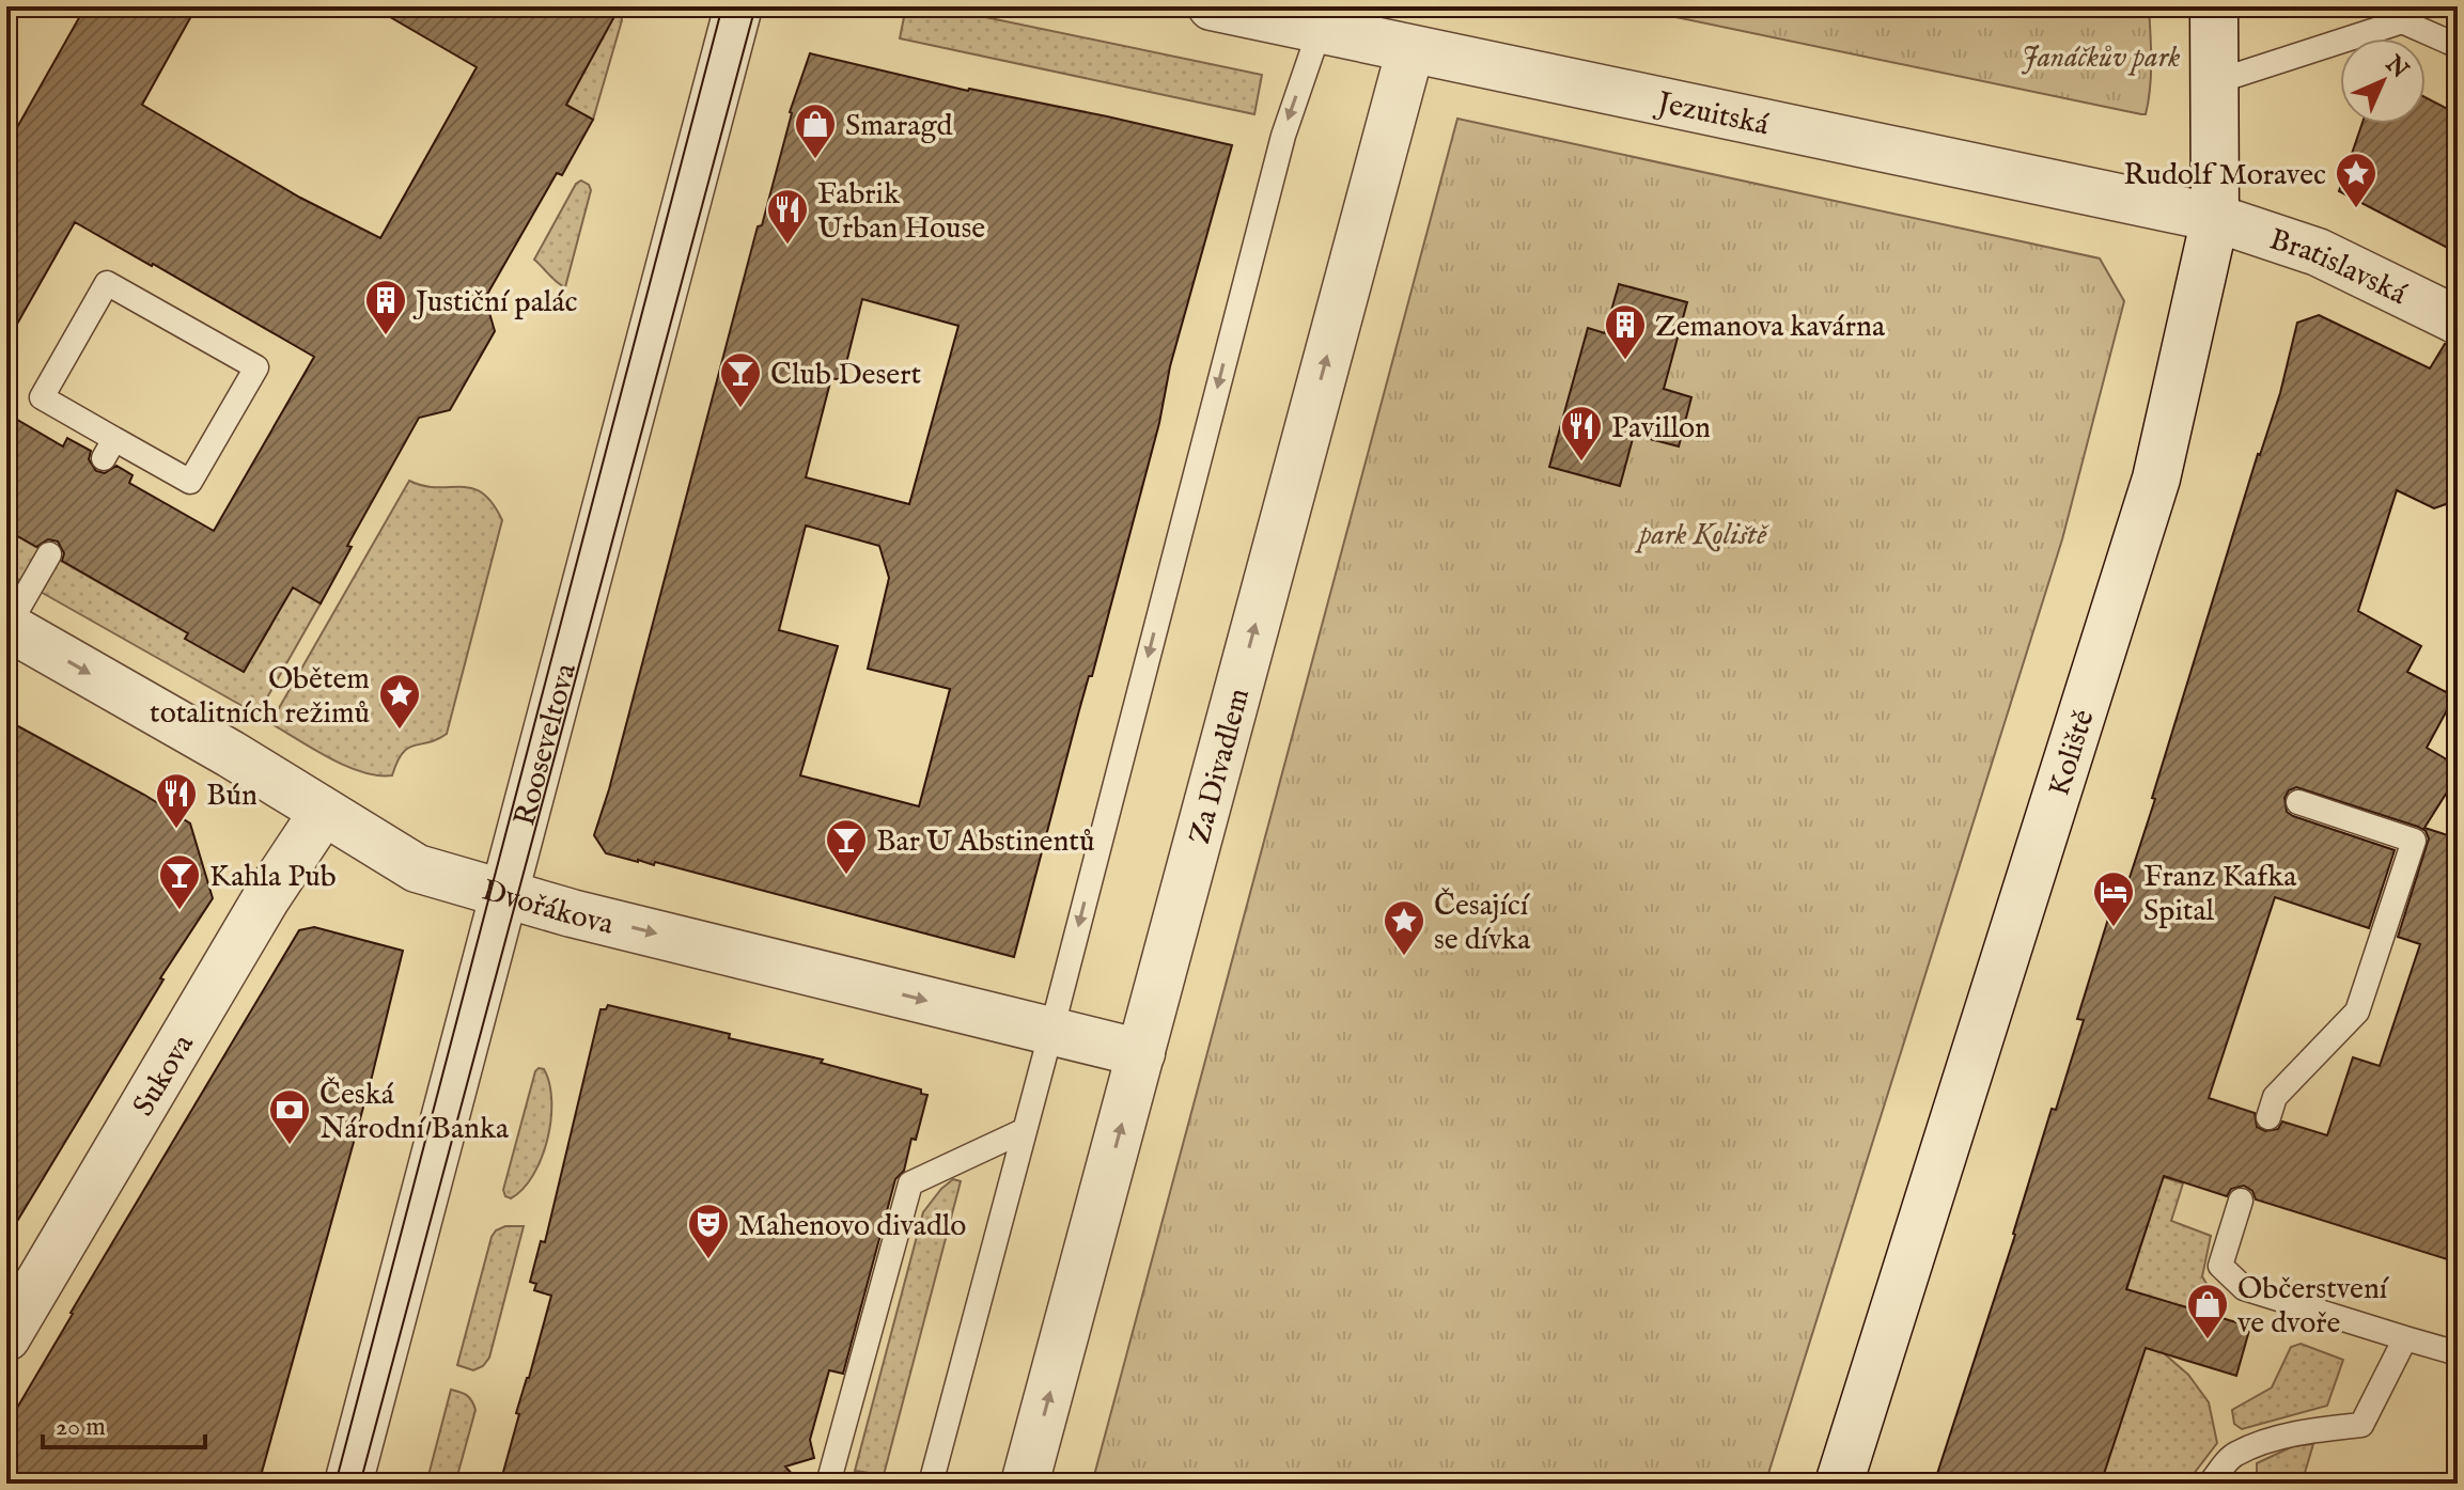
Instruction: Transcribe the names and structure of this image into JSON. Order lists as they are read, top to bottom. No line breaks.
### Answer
{"streets":{"street":["Jezuitská","Bratislavská","Rooseveltova","Koliště","Za Divadlem","Dvořákova","Sukova"]},"crossings":[["Jezuitská","Bratislavská"],["Jezuitská","Koliště"],["Jezuitská","Za Divadlem"],["Bratislavská","Koliště"],["Rooseveltova","Dvořákova"],["Za Divadlem","Dvořákova"],["Dvořákova","Sukova"]],"one_way":["Za Divadlem","Dvořákova"],"parks":["Janáčkův park","park Koliště"],"places":{"shop":["Smaragd","Občerstvení ve dvoře"],"place":["Rudolf Moravec","Obětem totalitních režimů","Česající se dívka"],"restaurant":["Fabrik Urban House","Pavillon","Bún"],"building":["Justiční palác","Zemanova kavárna"],"bar":["Club Desert","Bar U Abstinentů","Kahla Pub"],"hotel":["Franz Kafka Spital"],"bank":["Česká Národní Banka"],"theatre":["Mahenovo divadlo"]},"scale_bar":"20 m","north":"top right"}
